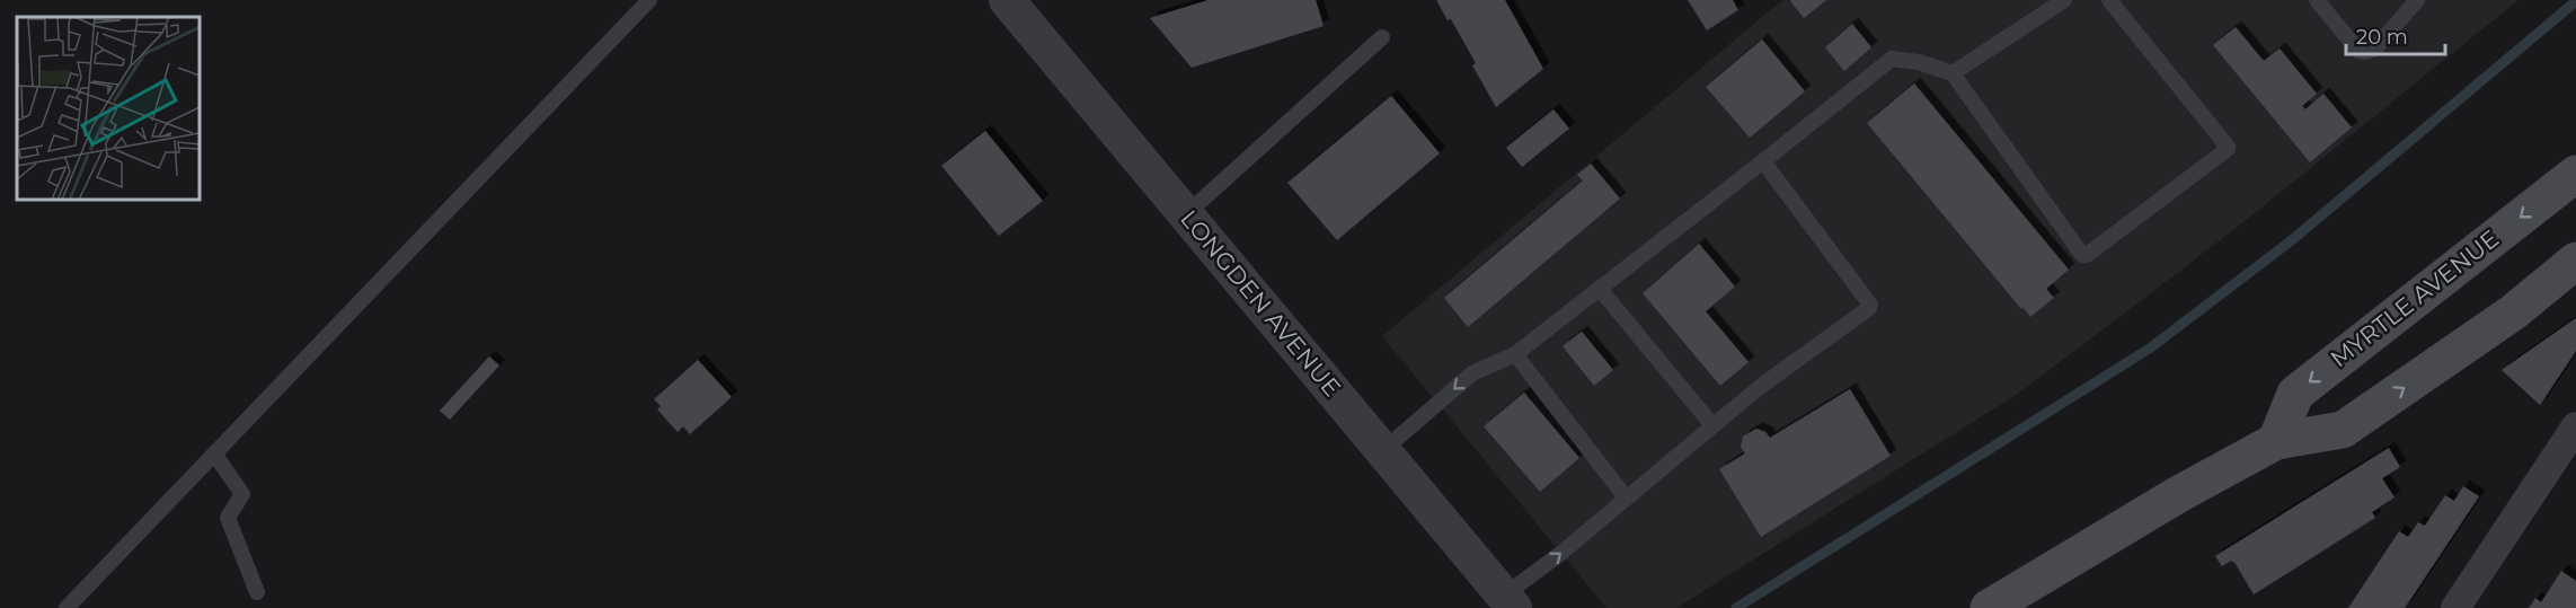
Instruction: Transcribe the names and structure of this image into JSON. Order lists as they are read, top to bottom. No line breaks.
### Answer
{"streets":{"main road":["MYRTLE AVENUE"],"street":["LONGDEN AVENUE"]},"scale_bar":"20 m"}
